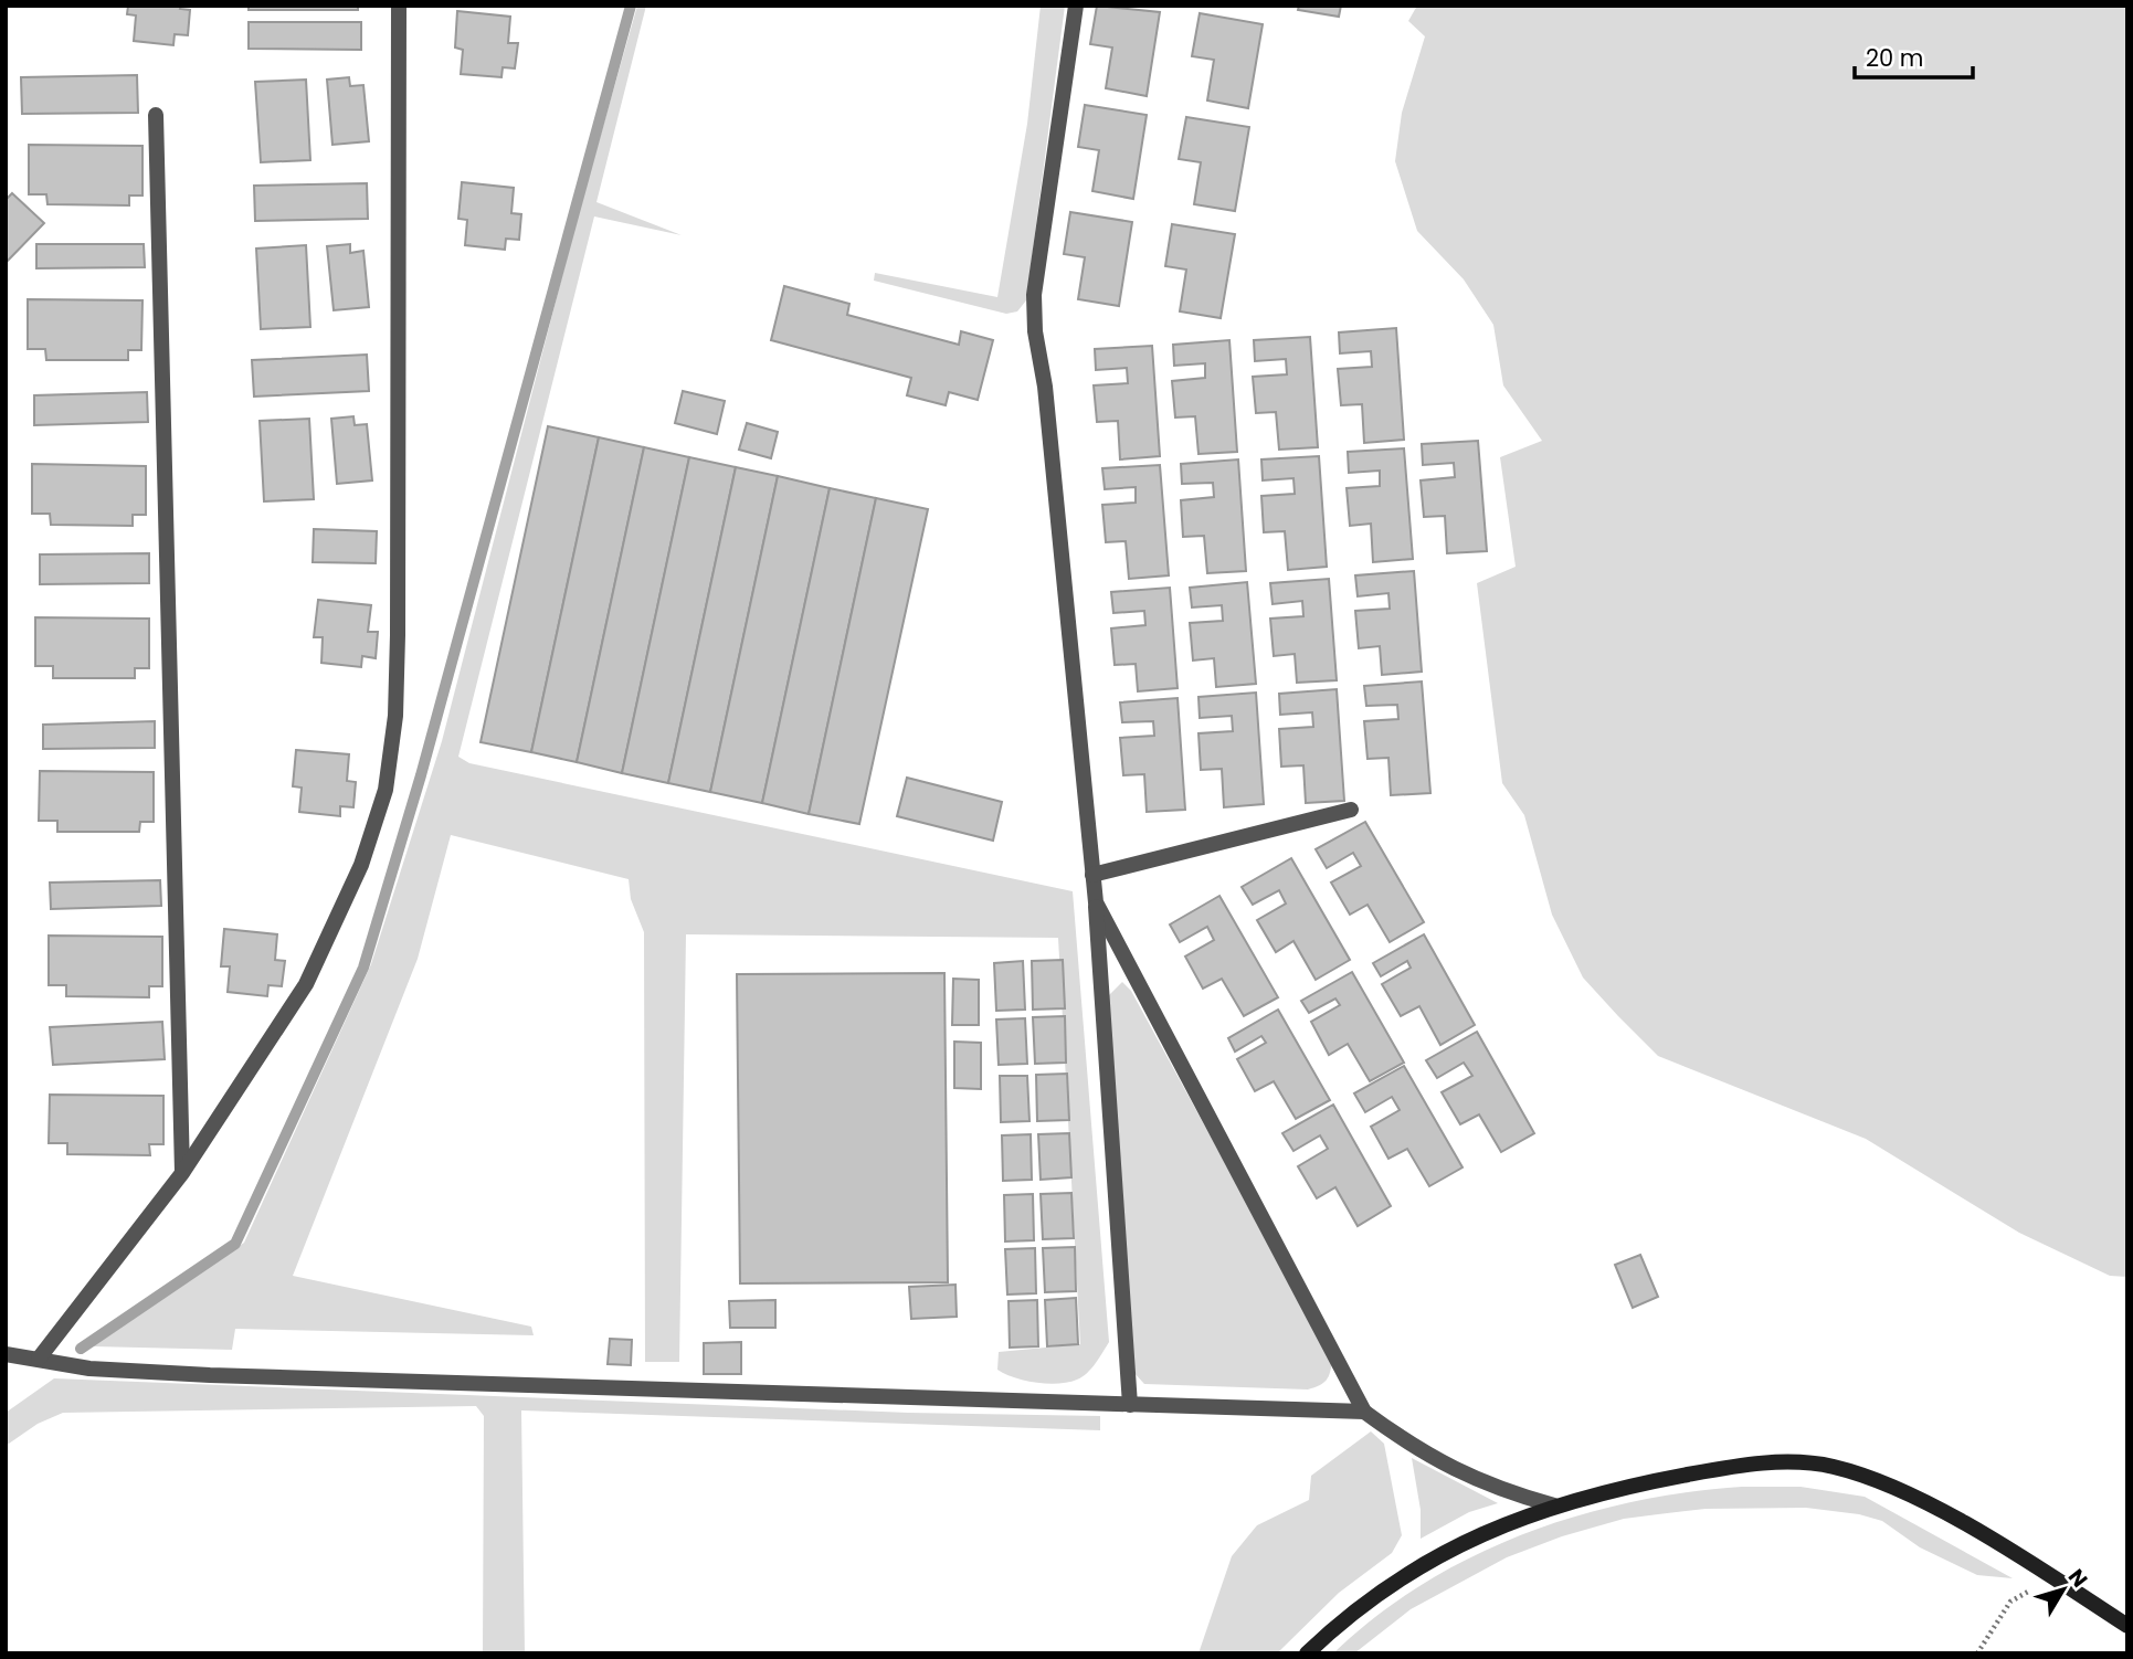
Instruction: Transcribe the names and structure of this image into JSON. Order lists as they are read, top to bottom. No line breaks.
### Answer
{"scale_bar":"20 m","north":"top right"}
